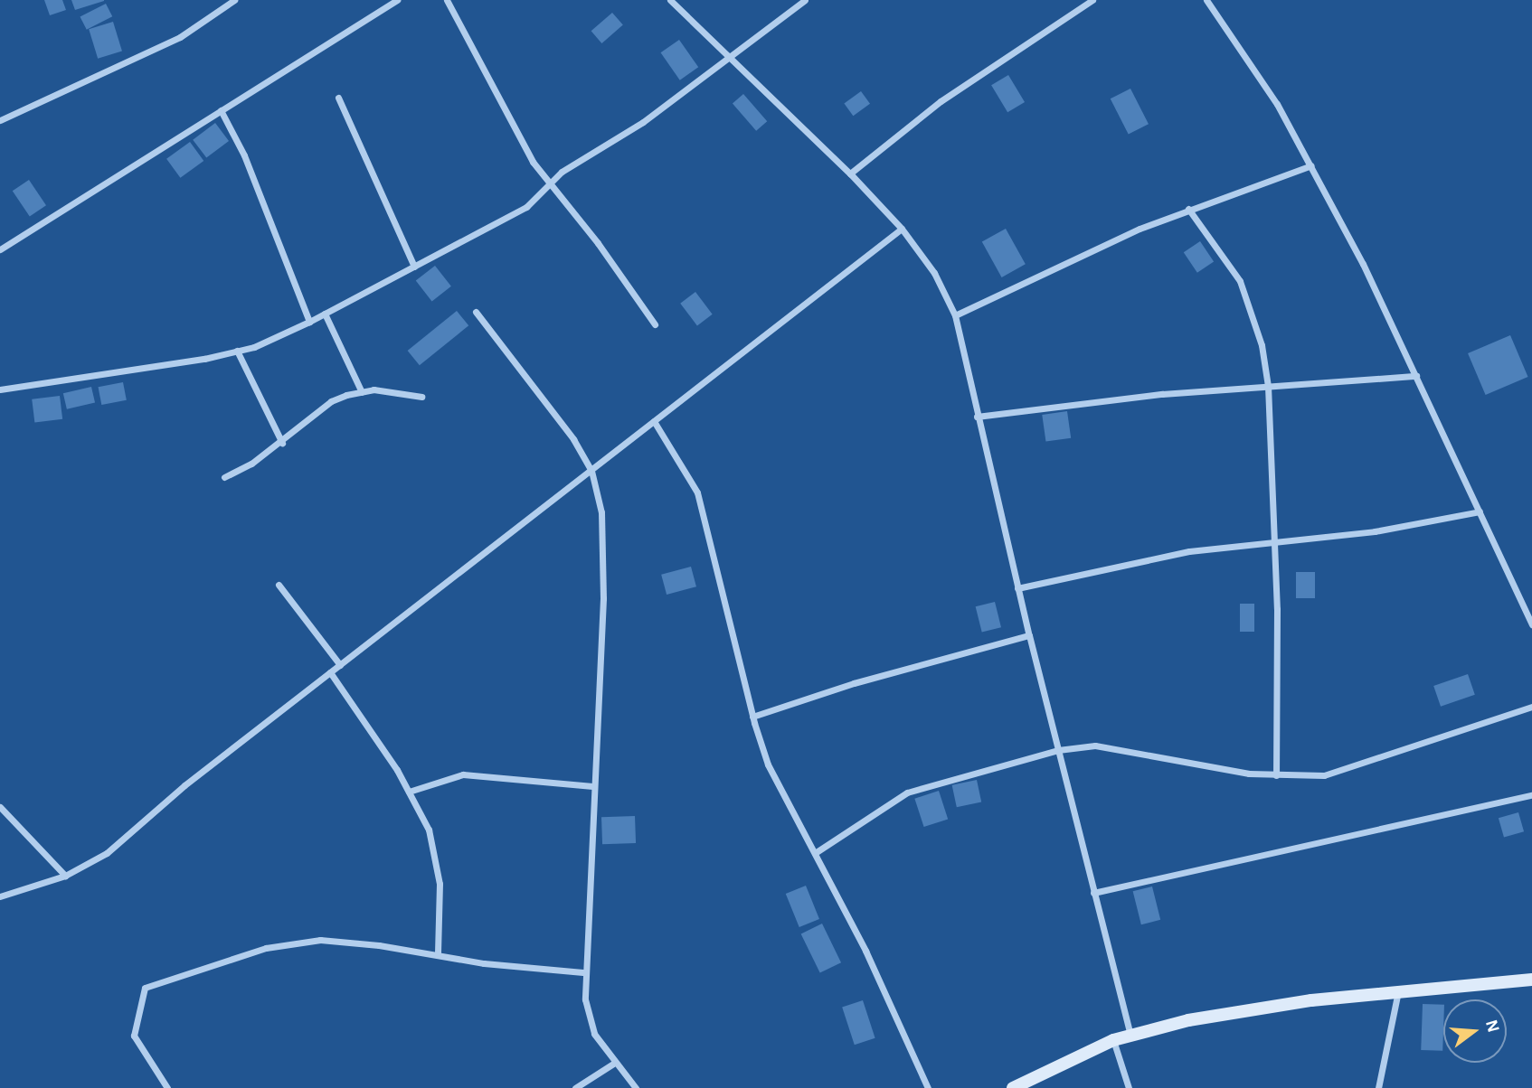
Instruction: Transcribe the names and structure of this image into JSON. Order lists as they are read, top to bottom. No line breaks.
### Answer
{"north":"right"}
